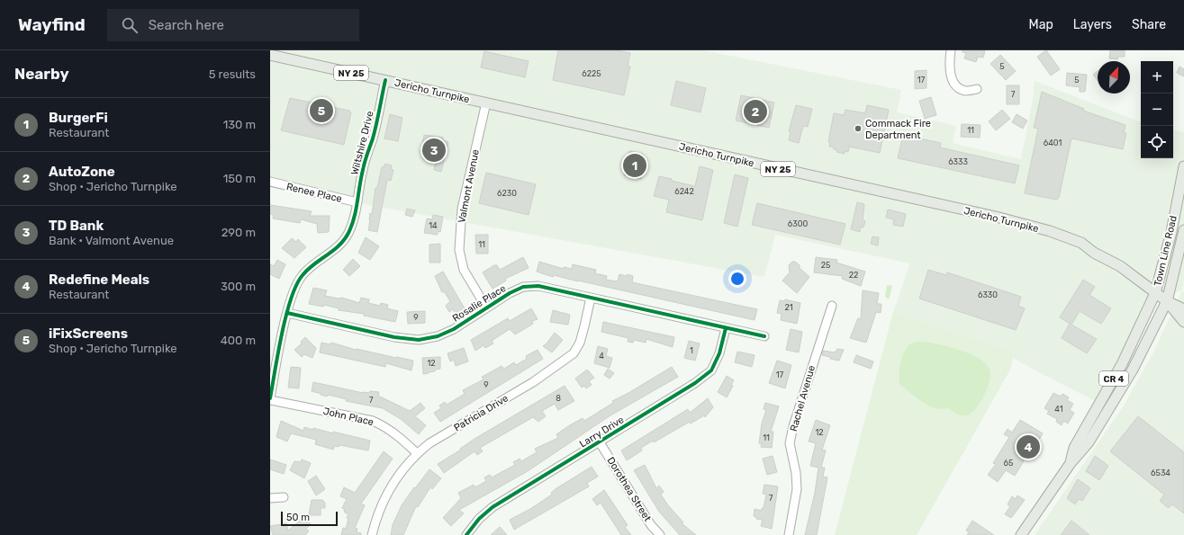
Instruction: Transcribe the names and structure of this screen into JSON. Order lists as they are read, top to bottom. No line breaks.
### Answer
{"streets":{"main road":["NY 25","Jericho Turnpike","Town Line Road","CR 4"],"street":["Wiltshire Drive","Valmont Avenue","Renee Place","Rosalie Place","Rachel Avenue","Patricia Drive","John Place","Larry Drive","Dorothea Street"]},"crossings":[["Jericho Turnpike","Wiltshire Drive"],["Jericho Turnpike","Valmont Avenue"],["Jericho Turnpike","Town Line Road"],["Jericho Turnpike","CR 4"],["Wiltshire Drive","Renee Place"],["Wiltshire Drive","Rosalie Place"],["Wiltshire Drive","John Place"],["Valmont Avenue","Rosalie Place"],["Town Line Road","CR 4"],["Rosalie Place","Patricia Drive"],["Rosalie Place","Larry Drive"],["Patricia Drive","John Place"],["Larry Drive","Dorothea Street"]],"places":["Commack Fire Department"],"house_numbers":["5","6225","17","5","7","11","6401","6333","6242","6230","6300","14","11","25","22","6330","21","9","1","4","12","17","9","8","7","41","12","11","65","6534","7"],"scale_bar":"50 m","north":"top right","page":{"header":"Wayfind","search":"Search here","nav":["Map","Layers","Share"],"heading":["Nearby","5 results"],"map_buttons":["+","−"],"list":[{"mark":"1","name":"BurgerFi","note":"Restaurant","value":"130 m"},{"mark":"2","name":"AutoZone","note":"Shop · Jericho Turnpike","value":"150 m"},{"mark":"3","name":"TD Bank","note":"Bank · Valmont Avenue","value":"290 m"},{"mark":"4","name":"Redefine Meals","note":"Restaurant","value":"300 m"},{"mark":"5","name":"iFixScreens","note":"Shop · Jericho Turnpike","value":"400 m"}],"pins":["5","2","3","1","4"],"scale":"50 m"}}
